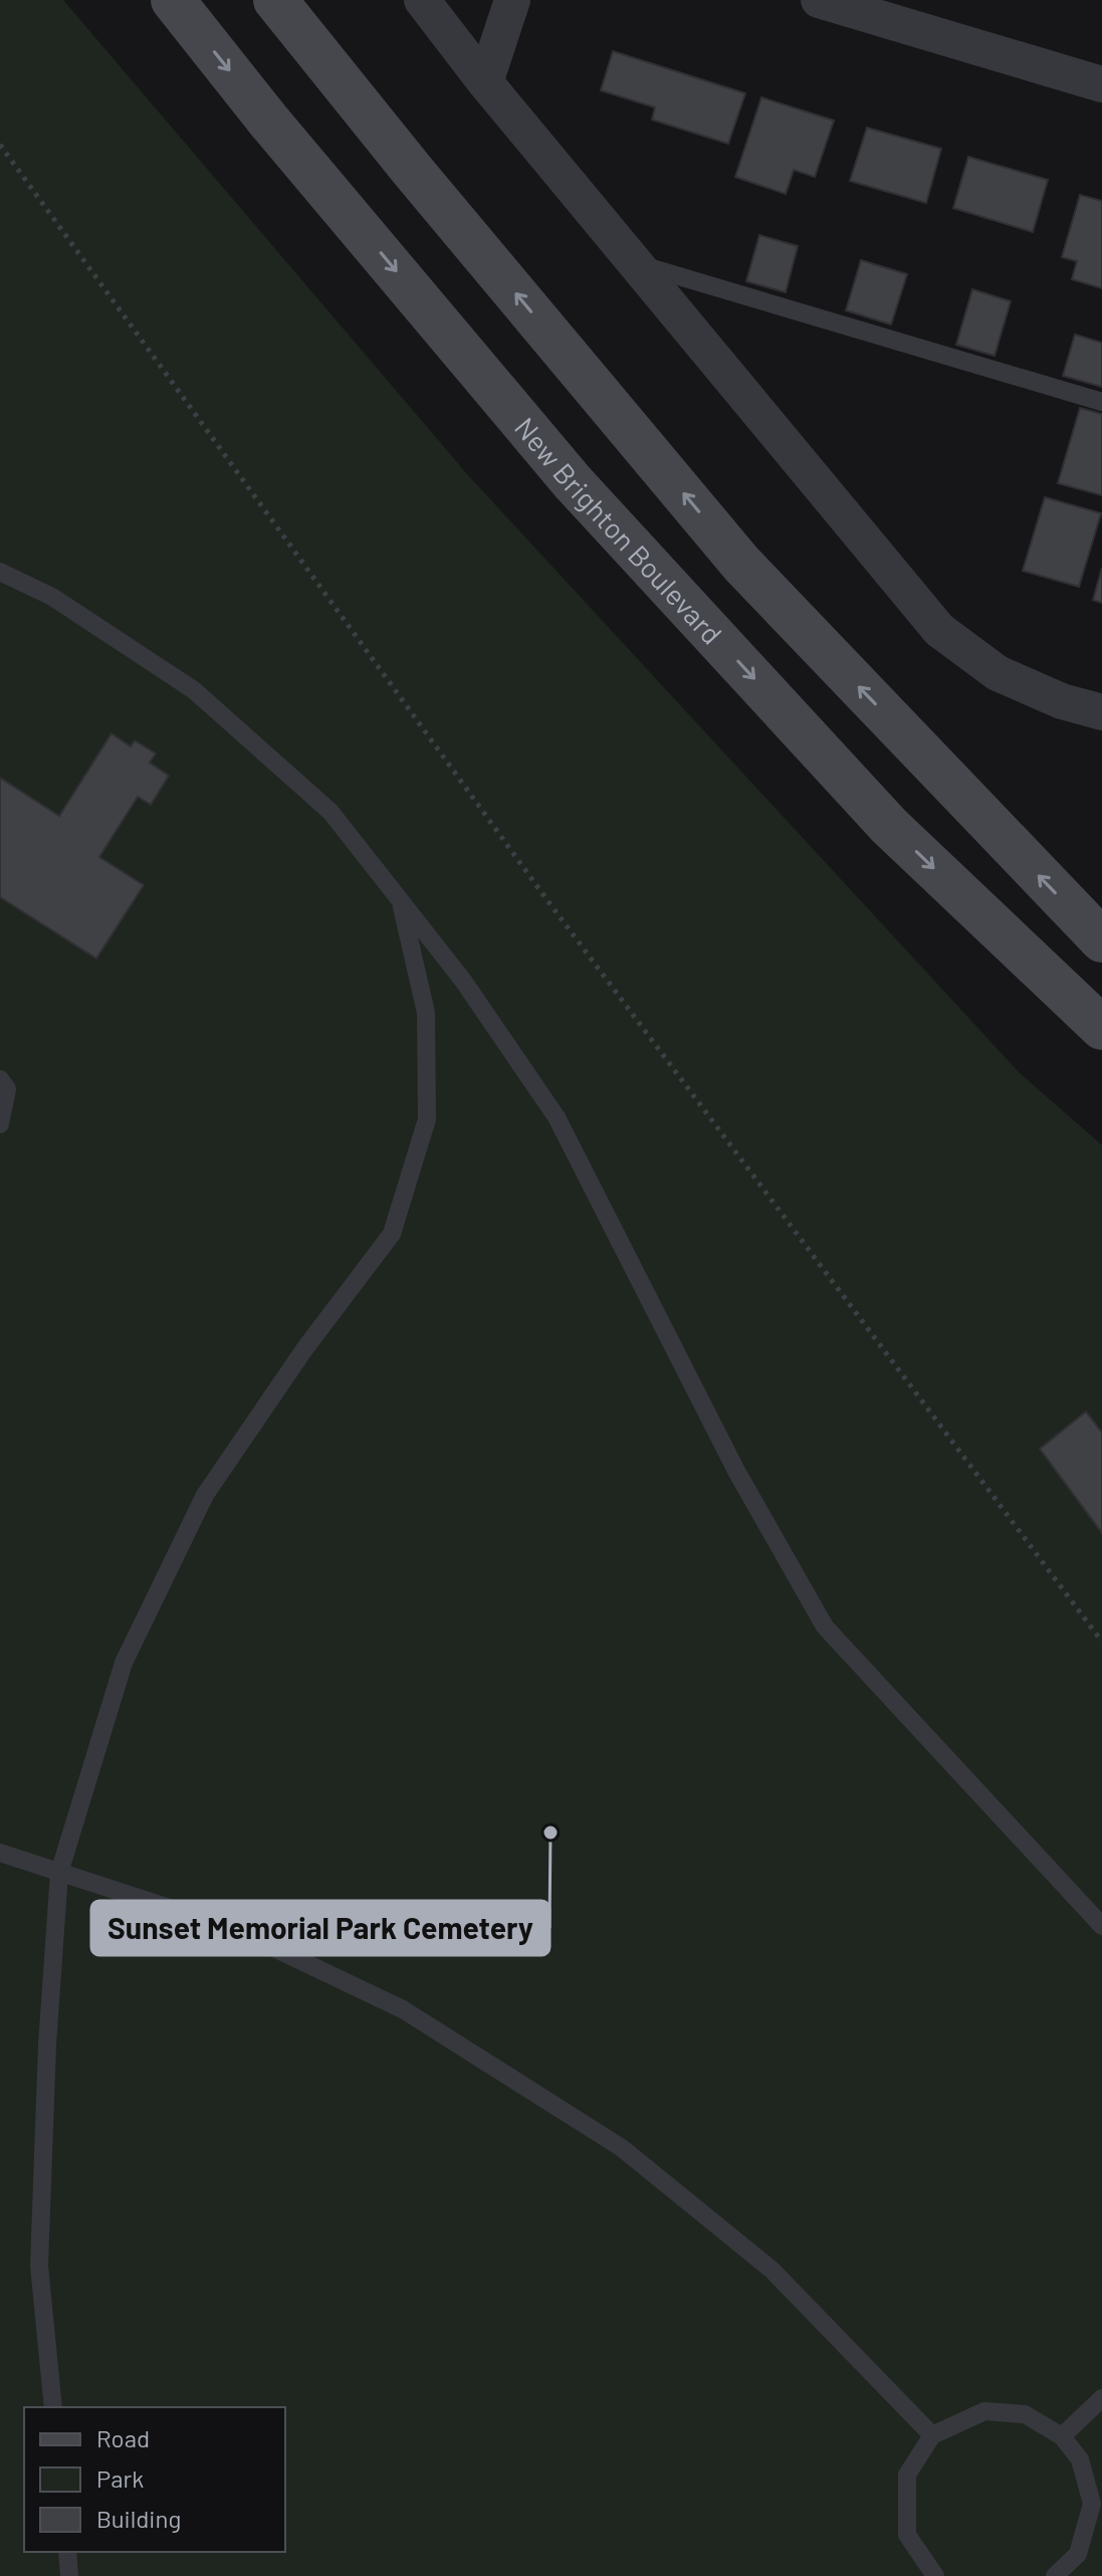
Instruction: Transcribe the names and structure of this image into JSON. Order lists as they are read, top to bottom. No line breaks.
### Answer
{"streets":{"main road":["New Brighton Boulevard"]},"places":["Sunset Memorial Park Cemetery"],"legend":["Road","Park","Building"]}
